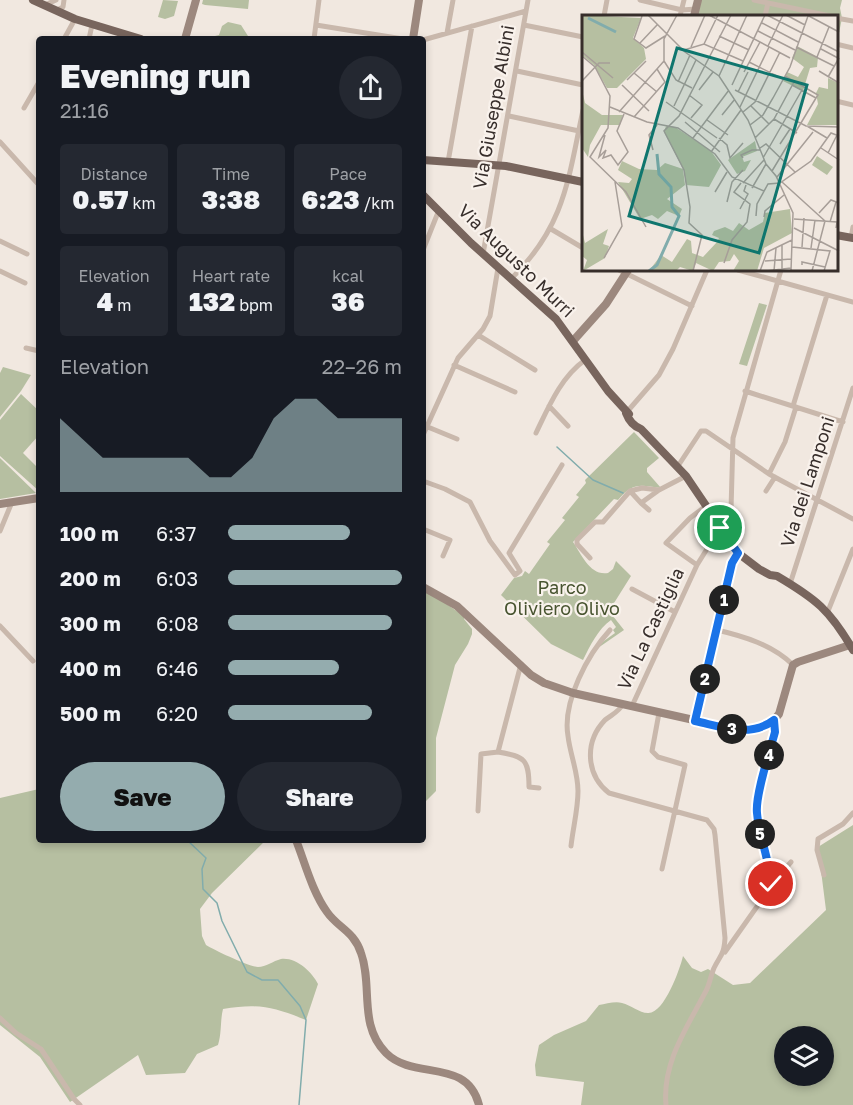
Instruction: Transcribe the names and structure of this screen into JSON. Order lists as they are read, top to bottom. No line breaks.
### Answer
{"streets":{"main road":["Via Augusto Murri"],"street":["Via Giuseppe Albini","Via dei Lamponi","Via La Castiglia"]},"crossings":[["Via Giuseppe Albini","Via Augusto Murri"],["Via Augusto Murri","Via dei Lamponi"],["Via Augusto Murri","Via La Castiglia"]],"parks":["Parco Oliviero Olivo"],"page":{"heading":["Evening run","21:16"],"stats":[["Distance","0.57 km"],["Time","3:38"],["Pace","6:23 /km"],["Elevation","4 m"],["Heart rate","132 bpm"],["kcal","36"]],"chart":["Elevation","22–26 m"],"list":[{"name":"100 m","note":"6:37"},{"name":"200 m","note":"6:03"},{"name":"300 m","note":"6:08"},{"name":"400 m","note":"6:46"},{"name":"500 m","note":"6:20"}],"pins":["1","2","3","4","5"],"buttons":["Save","Share"]}}
